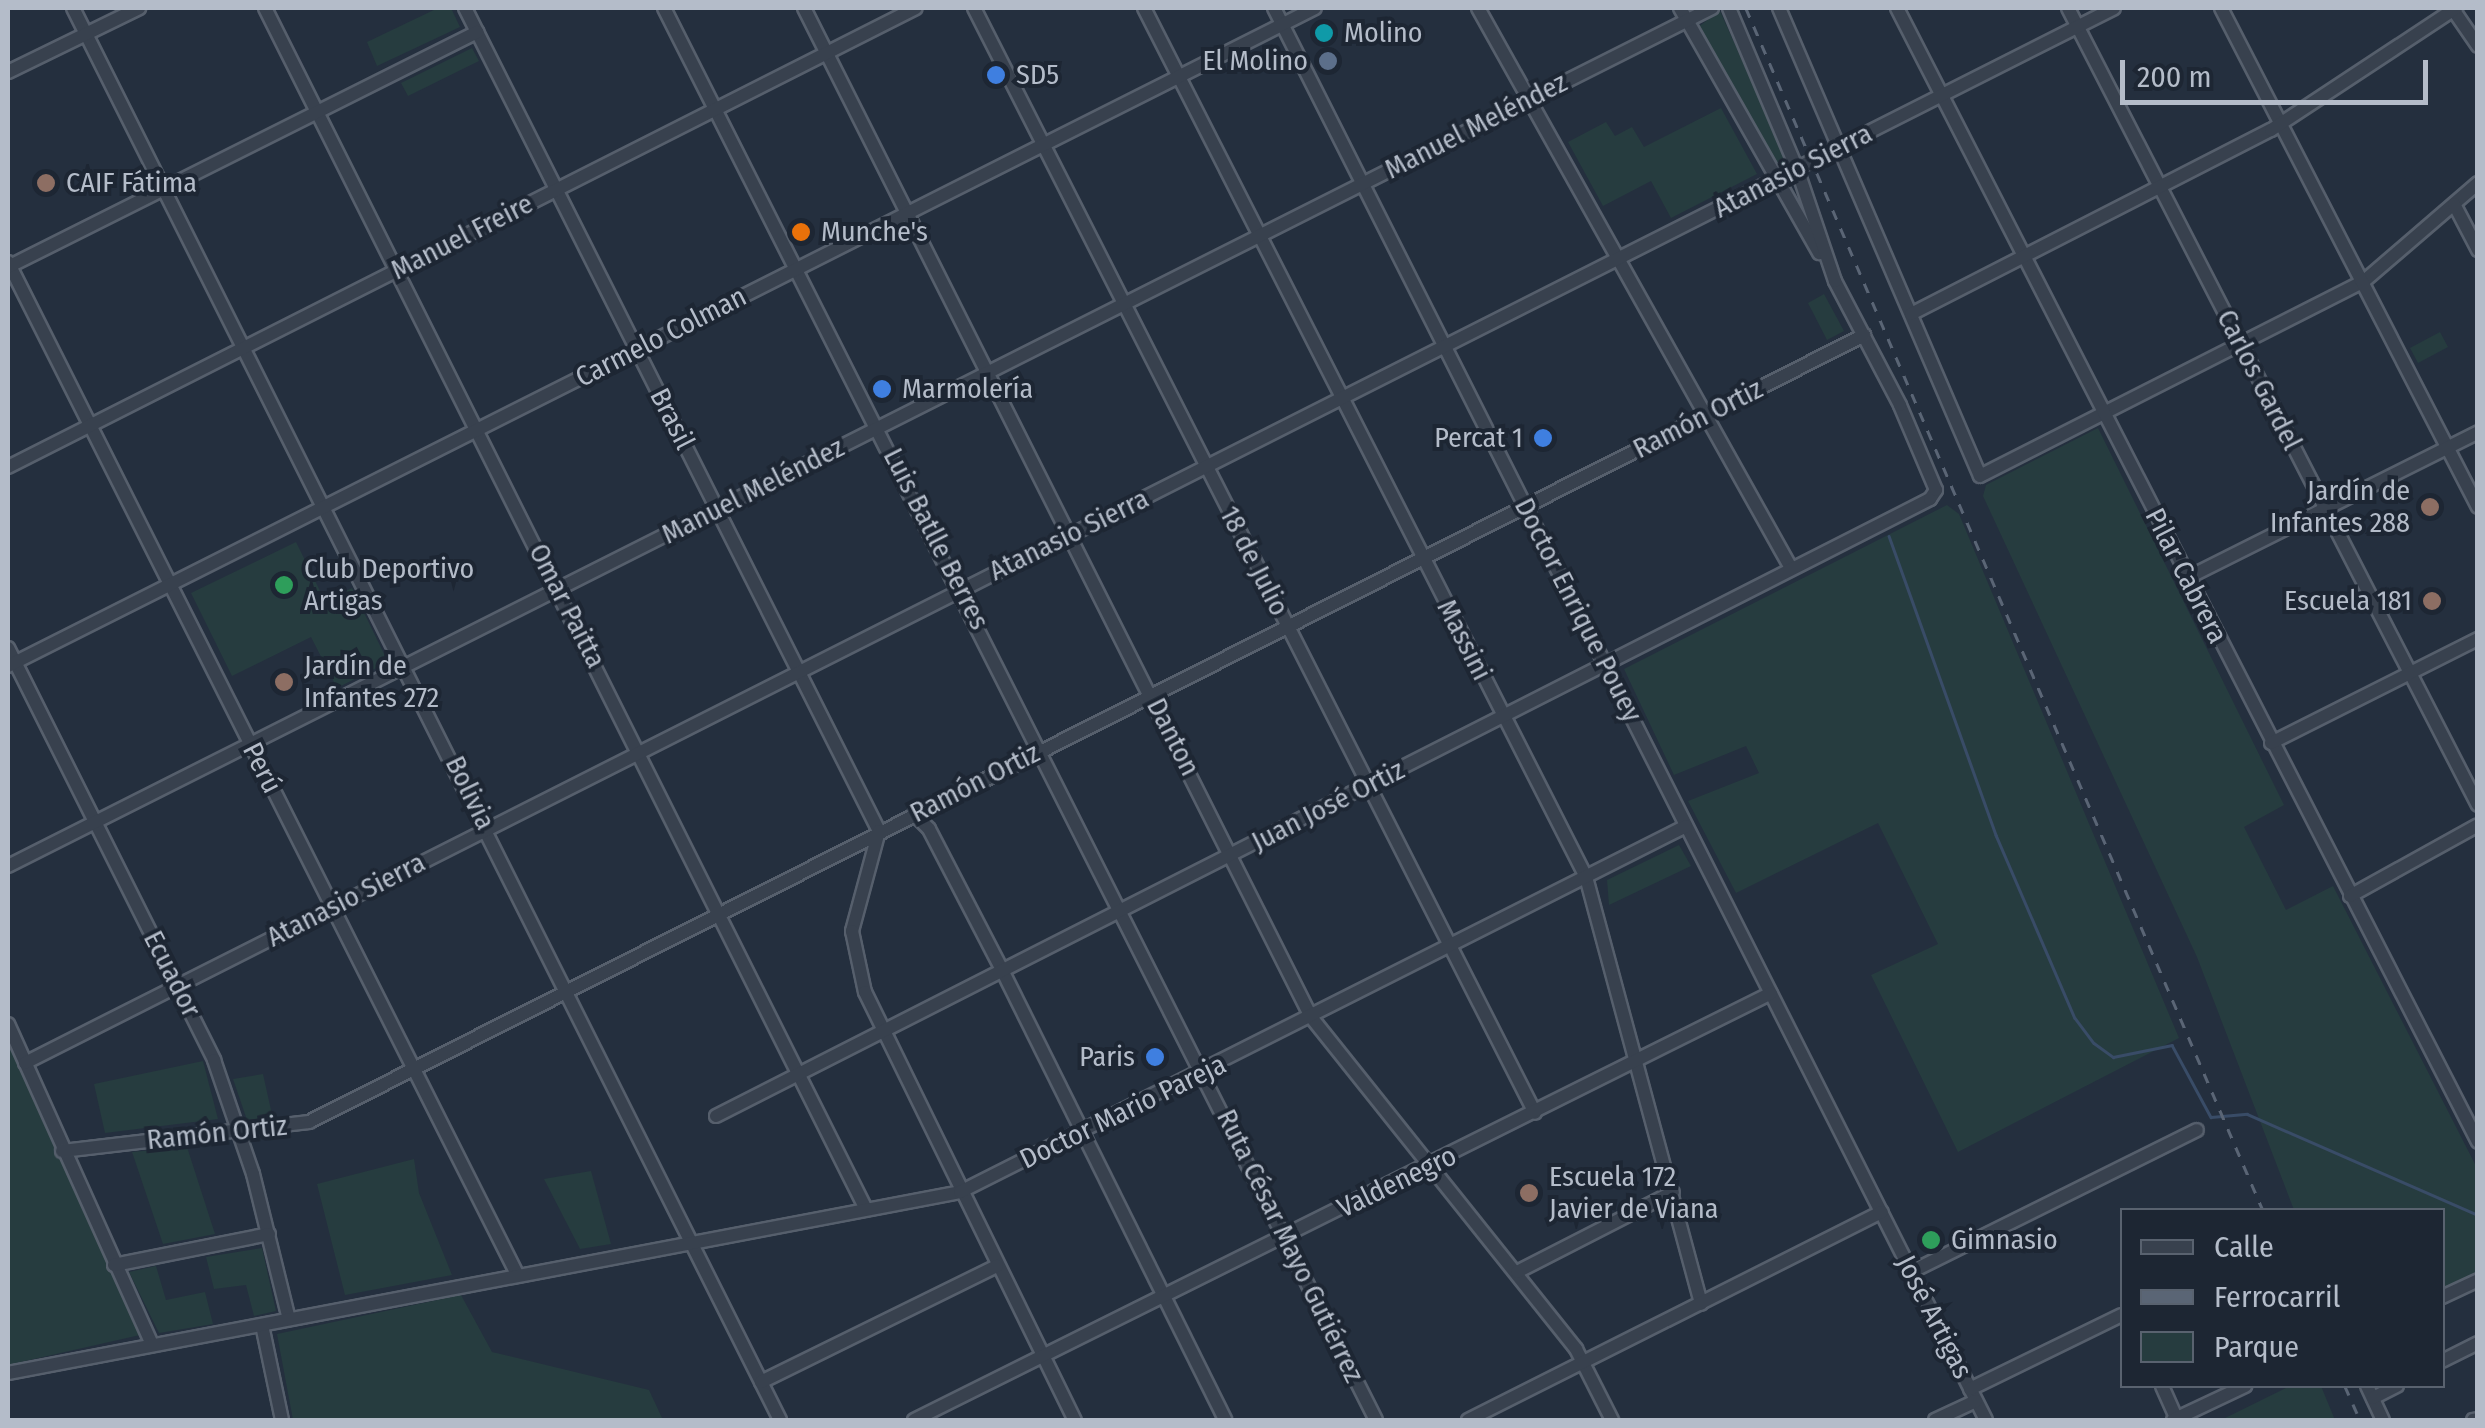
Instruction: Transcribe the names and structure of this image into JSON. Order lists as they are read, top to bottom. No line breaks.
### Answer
{"streets":{"street":["Manuel Meléndez","Atanasio Sierra","Manuel Freire","Carmelo Colman","Carlos Gardel","Brasil","Ramón Ortiz","Luis Batlle Berres","18 de Julio","Pilar Cabrera","Omar Paitta","Doctor Enrique Pouey","Massini","Danton","Perú","Bolivia","Juan José Ortiz","Ecuador","Doctor Mario Pareja","Valdenegro","Ruta César Mayo Gutiérrez","José Artigas"]},"crossings":[["Manuel Meléndez","Brasil"],["Manuel Meléndez","Luis Batlle Berres"],["Manuel Meléndez","18 de Julio"],["Manuel Meléndez","Omar Paitta"],["Manuel Meléndez","Doctor Enrique Pouey"],["Manuel Meléndez","Massini"],["Manuel Meléndez","Danton"],["Manuel Meléndez","Perú"],["Manuel Meléndez","Bolivia"],["Manuel Meléndez","Ecuador"],["Atanasio Sierra","Carlos Gardel"],["Atanasio Sierra","Brasil"],["Atanasio Sierra","Luis Batlle Berres"],["Atanasio Sierra","18 de Julio"],["Atanasio Sierra","Pilar Cabrera"],["Atanasio Sierra","Omar Paitta"],["Atanasio Sierra","Doctor Enrique Pouey"],["Atanasio Sierra","Massini"],["Atanasio Sierra","Danton"],["Atanasio Sierra","Perú"],["Atanasio Sierra","Bolivia"],["Atanasio Sierra","Ecuador"],["Manuel Freire","Brasil"],["Manuel Freire","Luis Batlle Berres"],["Manuel Freire","Omar Paitta"],["Manuel Freire","Danton"],["Manuel Freire","Perú"],["Manuel Freire","Bolivia"],["Carmelo Colman","Brasil"],["Carmelo Colman","Luis Batlle Berres"],["Carmelo Colman","18 de Julio"],["Carmelo Colman","Omar Paitta"],["Carmelo Colman","Doctor Enrique Pouey"],["Carmelo Colman","Massini"],["Carmelo Colman","Danton"],["Carmelo Colman","Perú"],["Carmelo Colman","Bolivia"],["Carmelo Colman","Ecuador"],["Brasil","Ramón Ortiz"],["Ramón Ortiz","Luis Batlle Berres"],["Ramón Ortiz","18 de Julio"],["Ramón Ortiz","Omar Paitta"],["Ramón Ortiz","Doctor Enrique Pouey"],["Ramón Ortiz","Massini"],["Ramón Ortiz","Danton"],["Ramón Ortiz","Perú"],["Ramón Ortiz","Bolivia"],["Ramón Ortiz","Juan José Ortiz"],["Ramón Ortiz","Ecuador"],["Luis Batlle Berres","Juan José Ortiz"],["Luis Batlle Berres","Doctor Mario Pareja"],["Luis Batlle Berres","Ruta César Mayo Gutiérrez"],["18 de Julio","Juan José Ortiz"],["18 de Julio","Doctor Mario Pareja"],["18 de Julio","Valdenegro"],["Omar Paitta","Juan José Ortiz"],["Omar Paitta","Doctor Mario Pareja"],["Doctor Enrique Pouey","Juan José Ortiz"],["Doctor Enrique Pouey","Doctor Mario Pareja"],["Doctor Enrique Pouey","Valdenegro"],["Doctor Enrique Pouey","José Artigas"],["Massini","Juan José Ortiz"],["Massini","Doctor Mario Pareja"],["Massini","Valdenegro"],["Danton","Juan José Ortiz"],["Danton","Doctor Mario Pareja"],["Danton","Valdenegro"],["Perú","Doctor Mario Pareja"],["Bolivia","Doctor Mario Pareja"],["Ecuador","Doctor Mario Pareja"],["Doctor Mario Pareja","Ruta César Mayo Gutiérrez"],["Valdenegro","Ruta César Mayo Gutiérrez"]],"places":["Molino","El Molino","SD5","CAIF Fátima","Munche's","Marmolería","Percat 1","Jardín de Infantes 288","Club Deportivo Artigas","Escuela 181","Jardín de Infantes 272","Paris","Escuela 172 Javier de Viana","Gimnasio"],"legend":["Calle","Ferrocarril","Parque"],"scale_bar":"200 m"}
